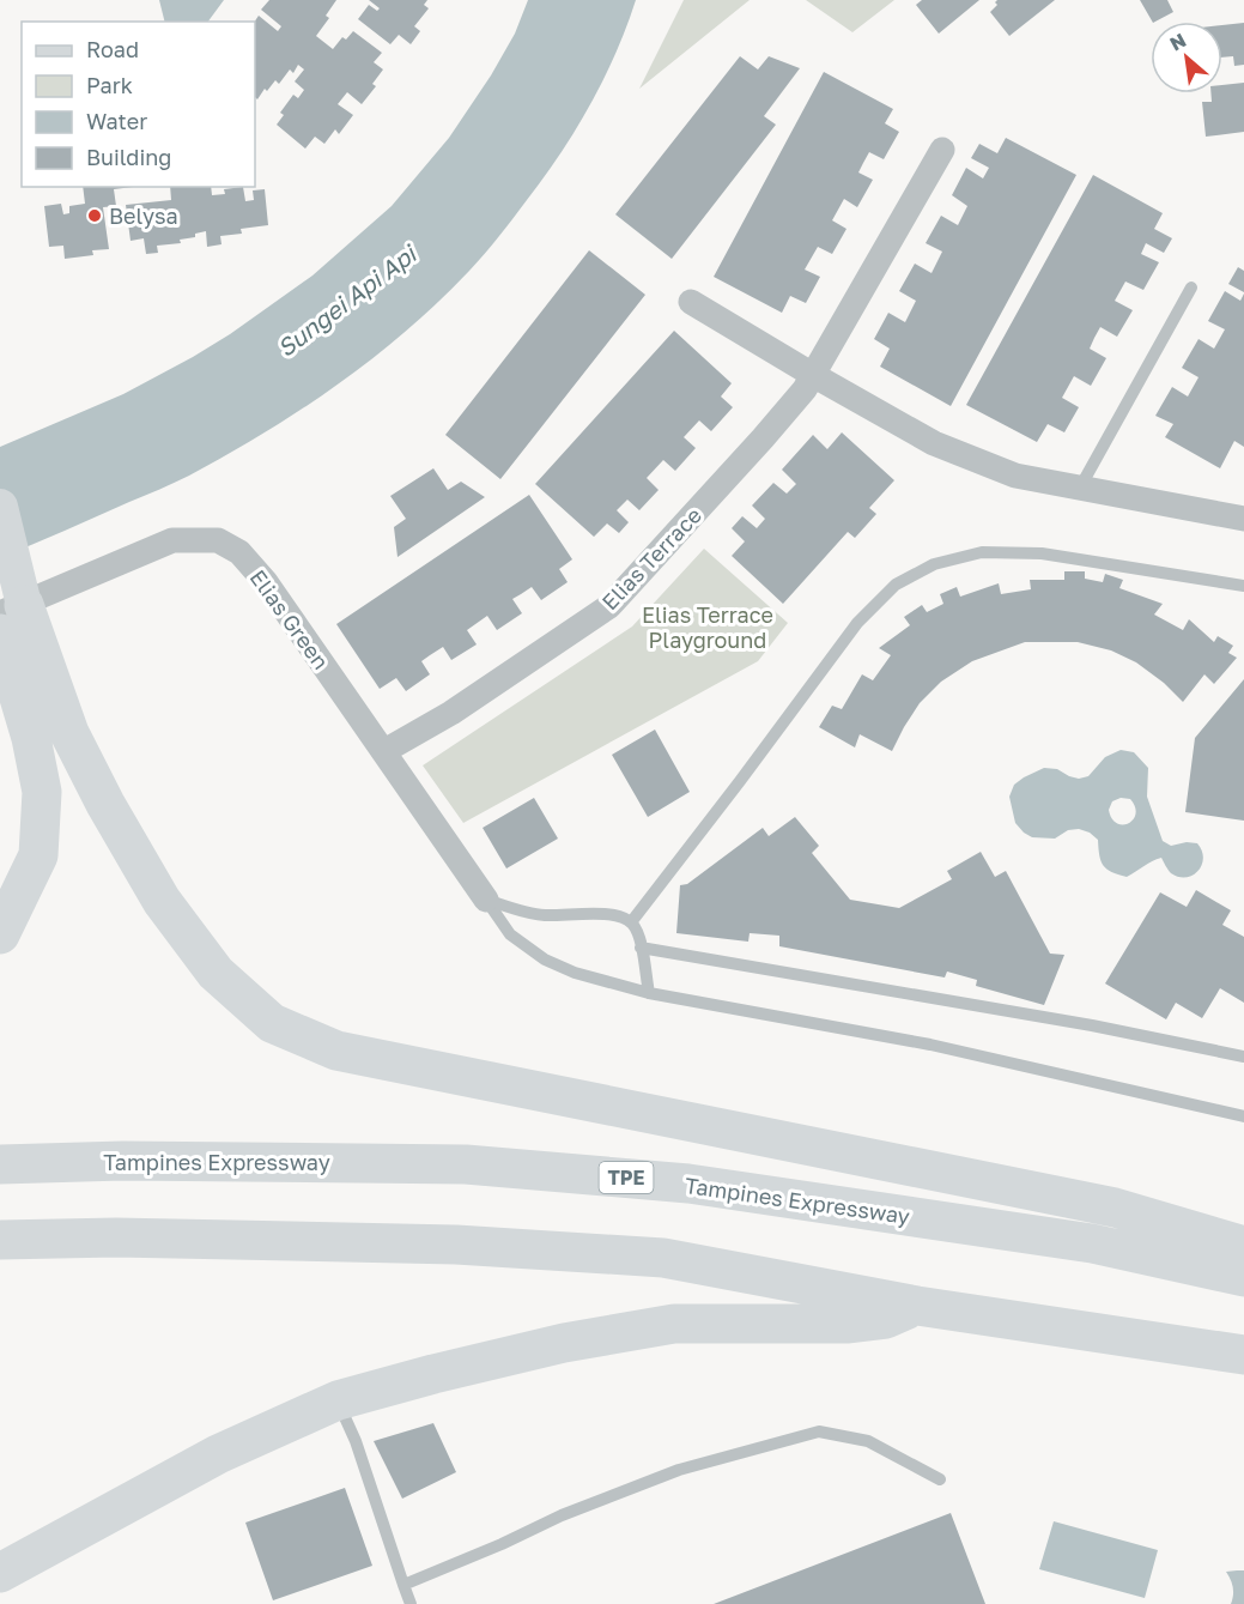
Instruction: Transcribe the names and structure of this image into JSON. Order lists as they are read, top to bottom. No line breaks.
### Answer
{"streets":{"highway":["Tampines Expressway","TPE"],"street":["Elias Terrace","Elias Green"]},"crossings":[["Elias Terrace","Elias Green"]],"water":["Sungei Api Api"],"parks":["Elias Terrace Playground"],"places":["Belysa"],"legend":["Road","Park","Water","Building"],"north":"top left"}
